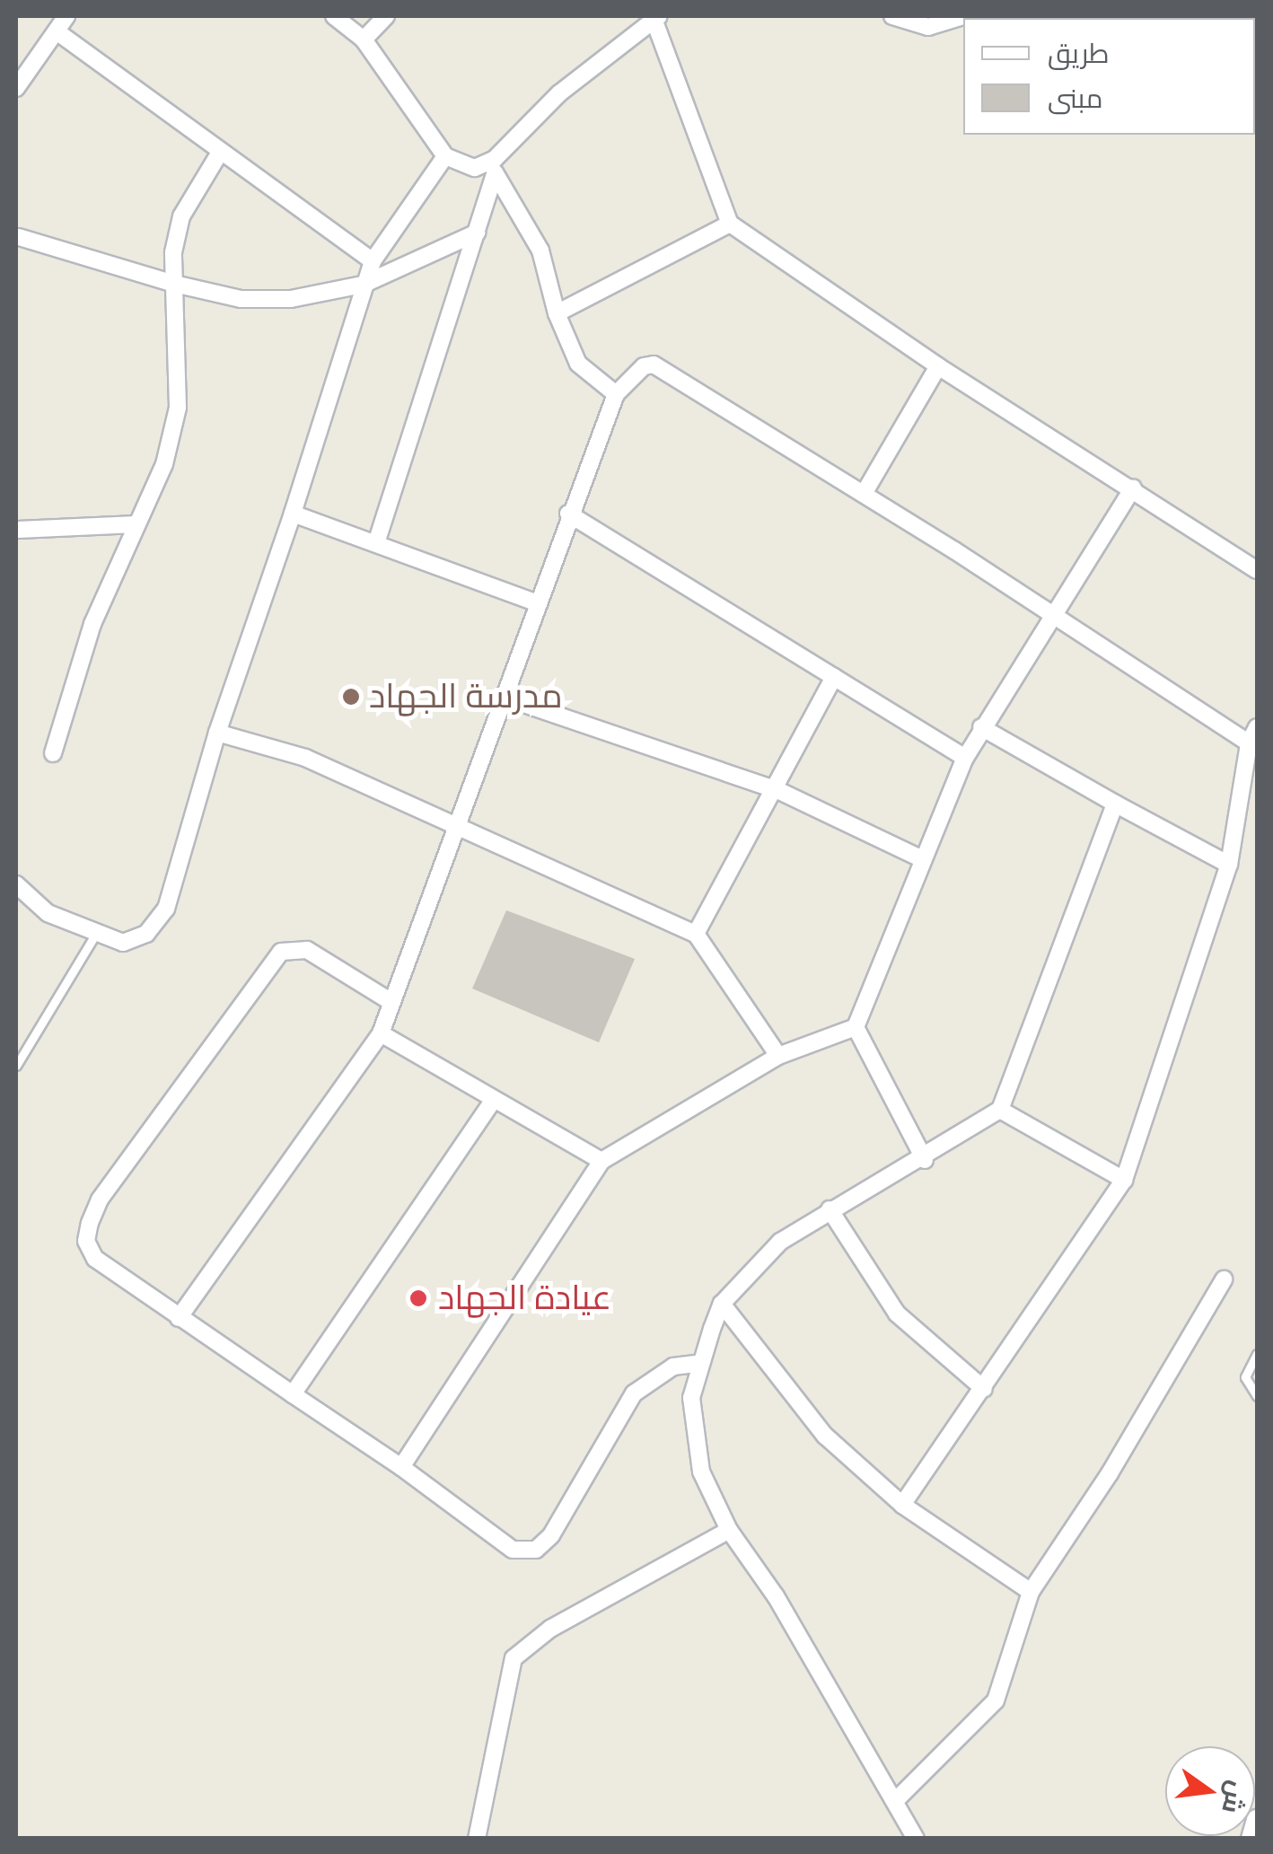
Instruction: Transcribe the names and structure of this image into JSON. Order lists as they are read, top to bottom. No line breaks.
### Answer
{"places":["مدرسة الجهاد","عيادة الجهاد"],"legend":["طريق","مبنى"],"north":"right"}
